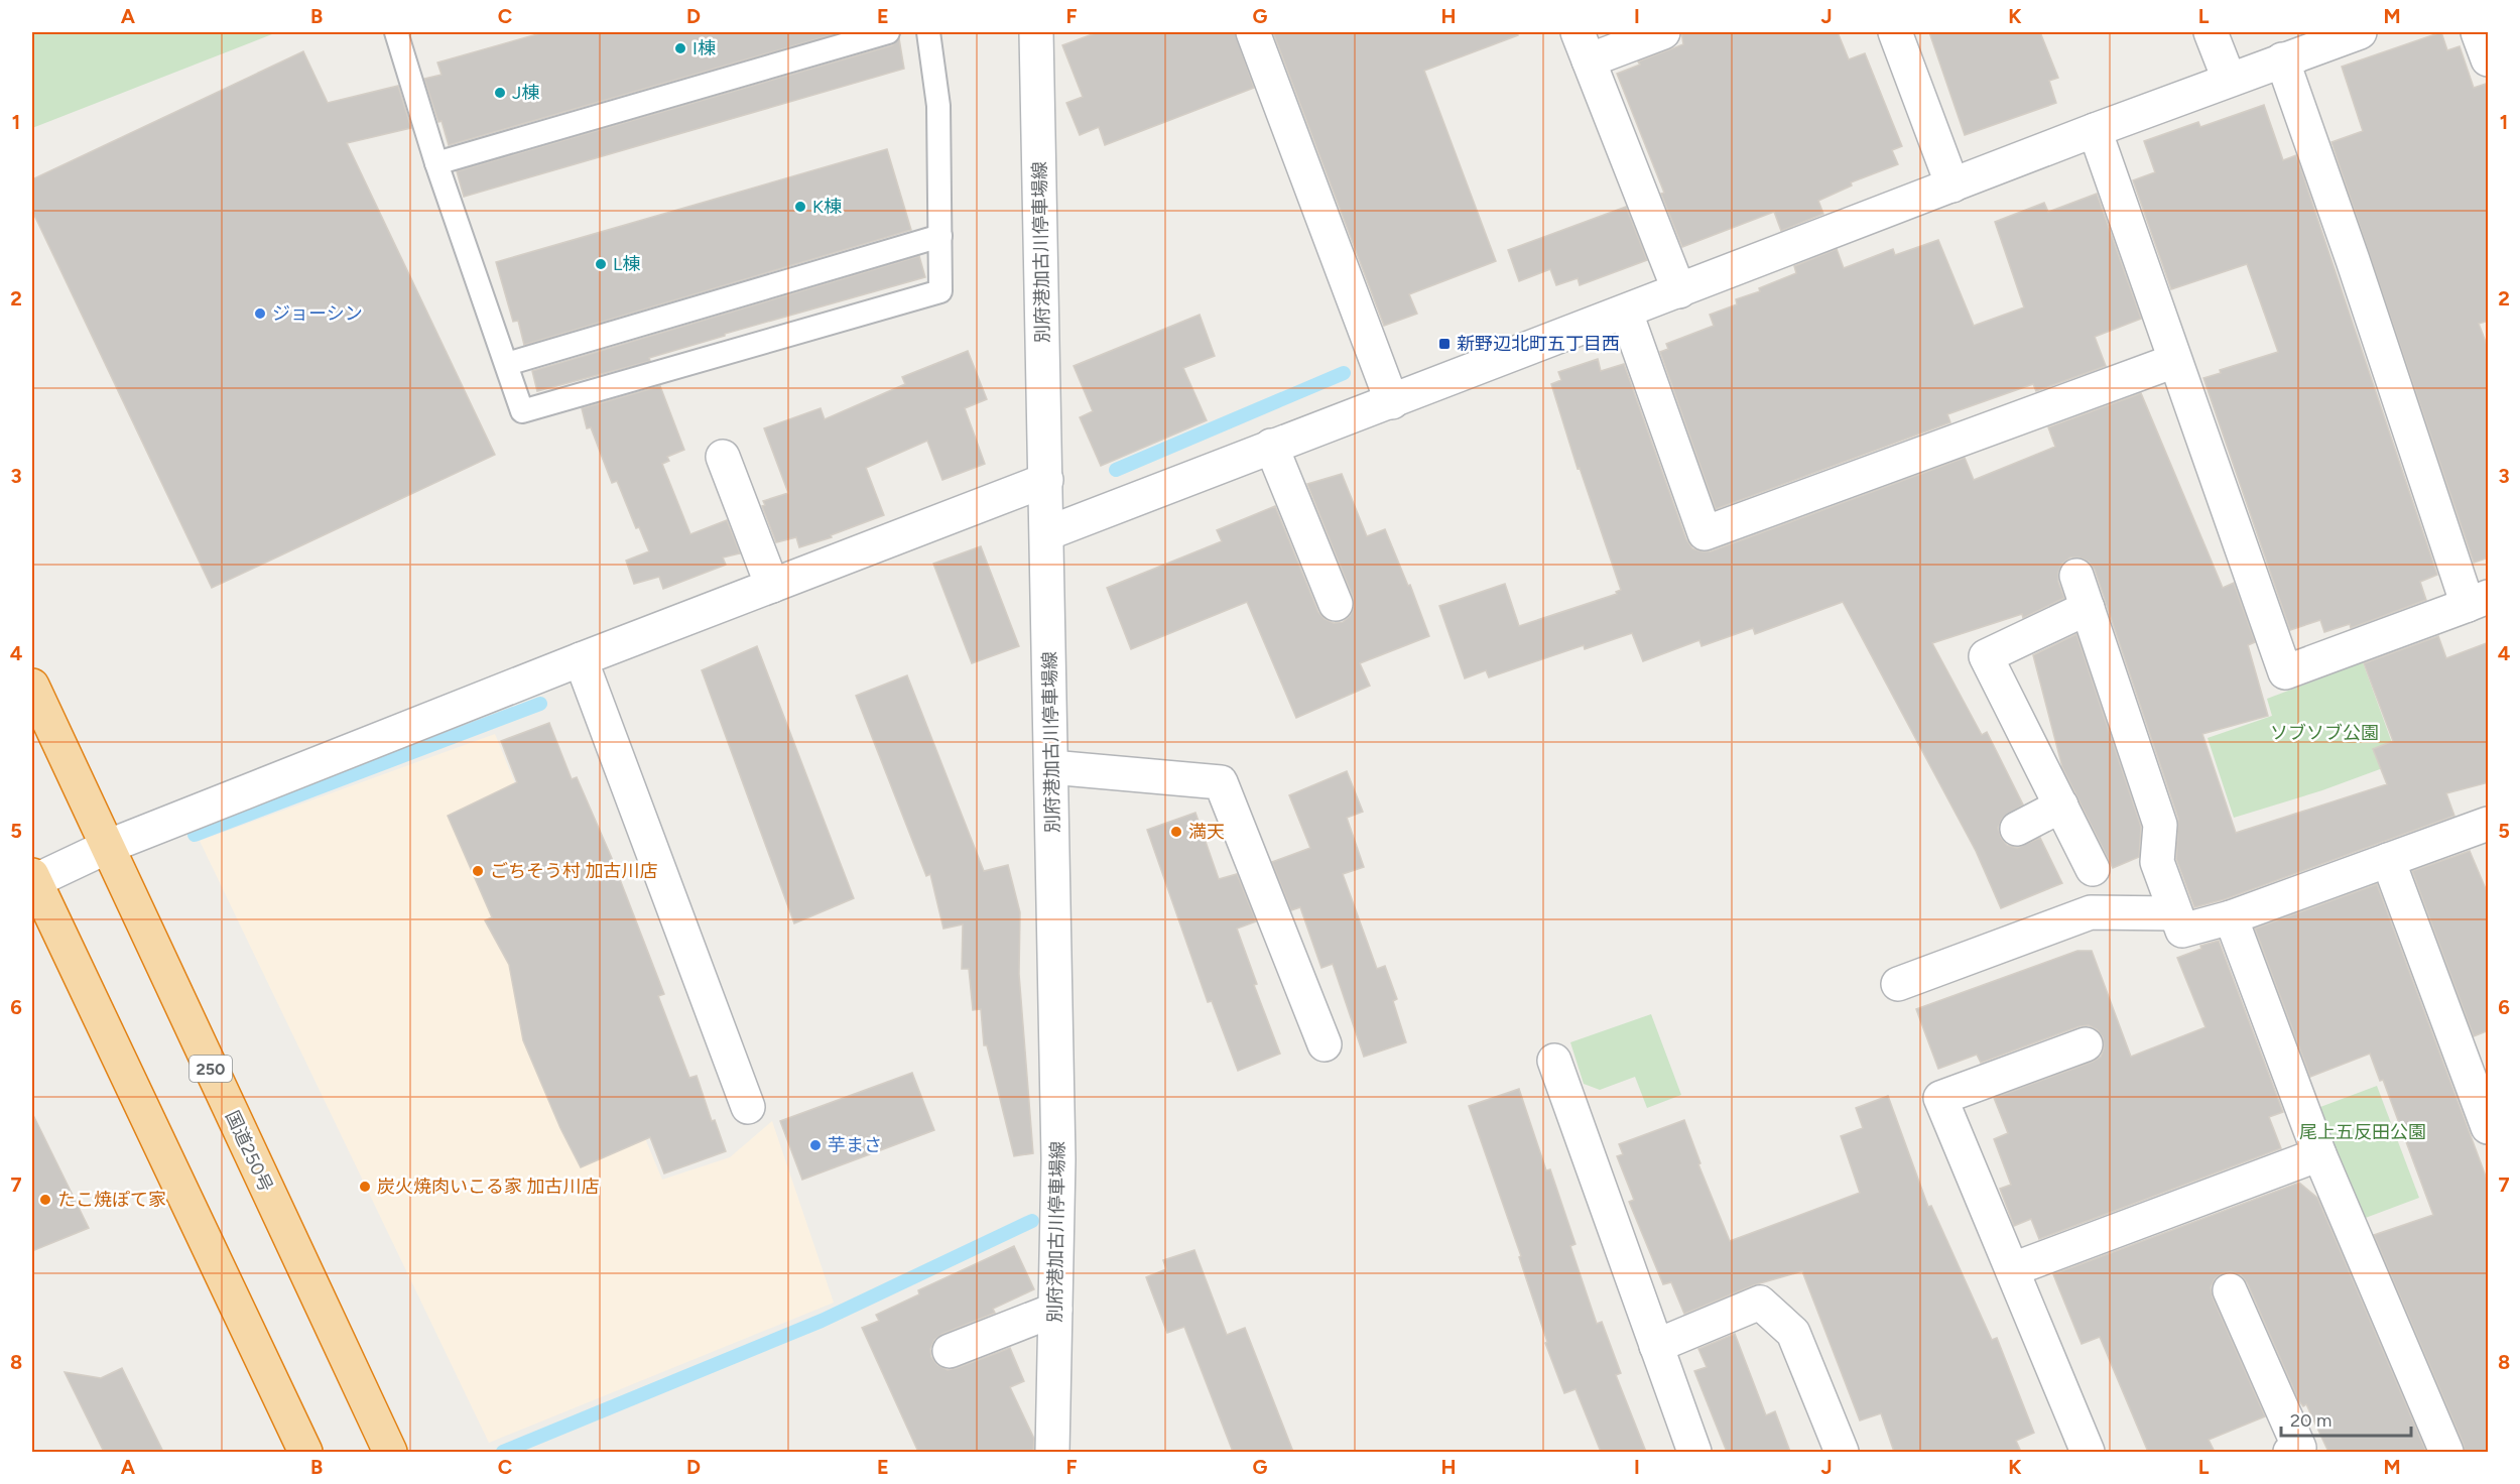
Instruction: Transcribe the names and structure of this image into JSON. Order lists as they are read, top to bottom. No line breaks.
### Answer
{"streets":{"highway":["250","国道250号"],"street":["別府港加古川停車場線"]},"parks":["ソブソブ公園","尾上五反田公園"],"places":{"other":["I棟","J棟","K棟","L棟","ジョーシン","満天","ごちそう村 加古川店","芋まさ","炭火焼肉いこる家 加古川店","たこ焼ぽて家"],"transit":["新野辺北町五丁目西"]},"scale_bar":"20 m","grid":{"columns":["A","B","C","D","E","F","G","H","I","J","K","L","M"],"rows":["1","2","3","4","5","6","7","8"]}}
